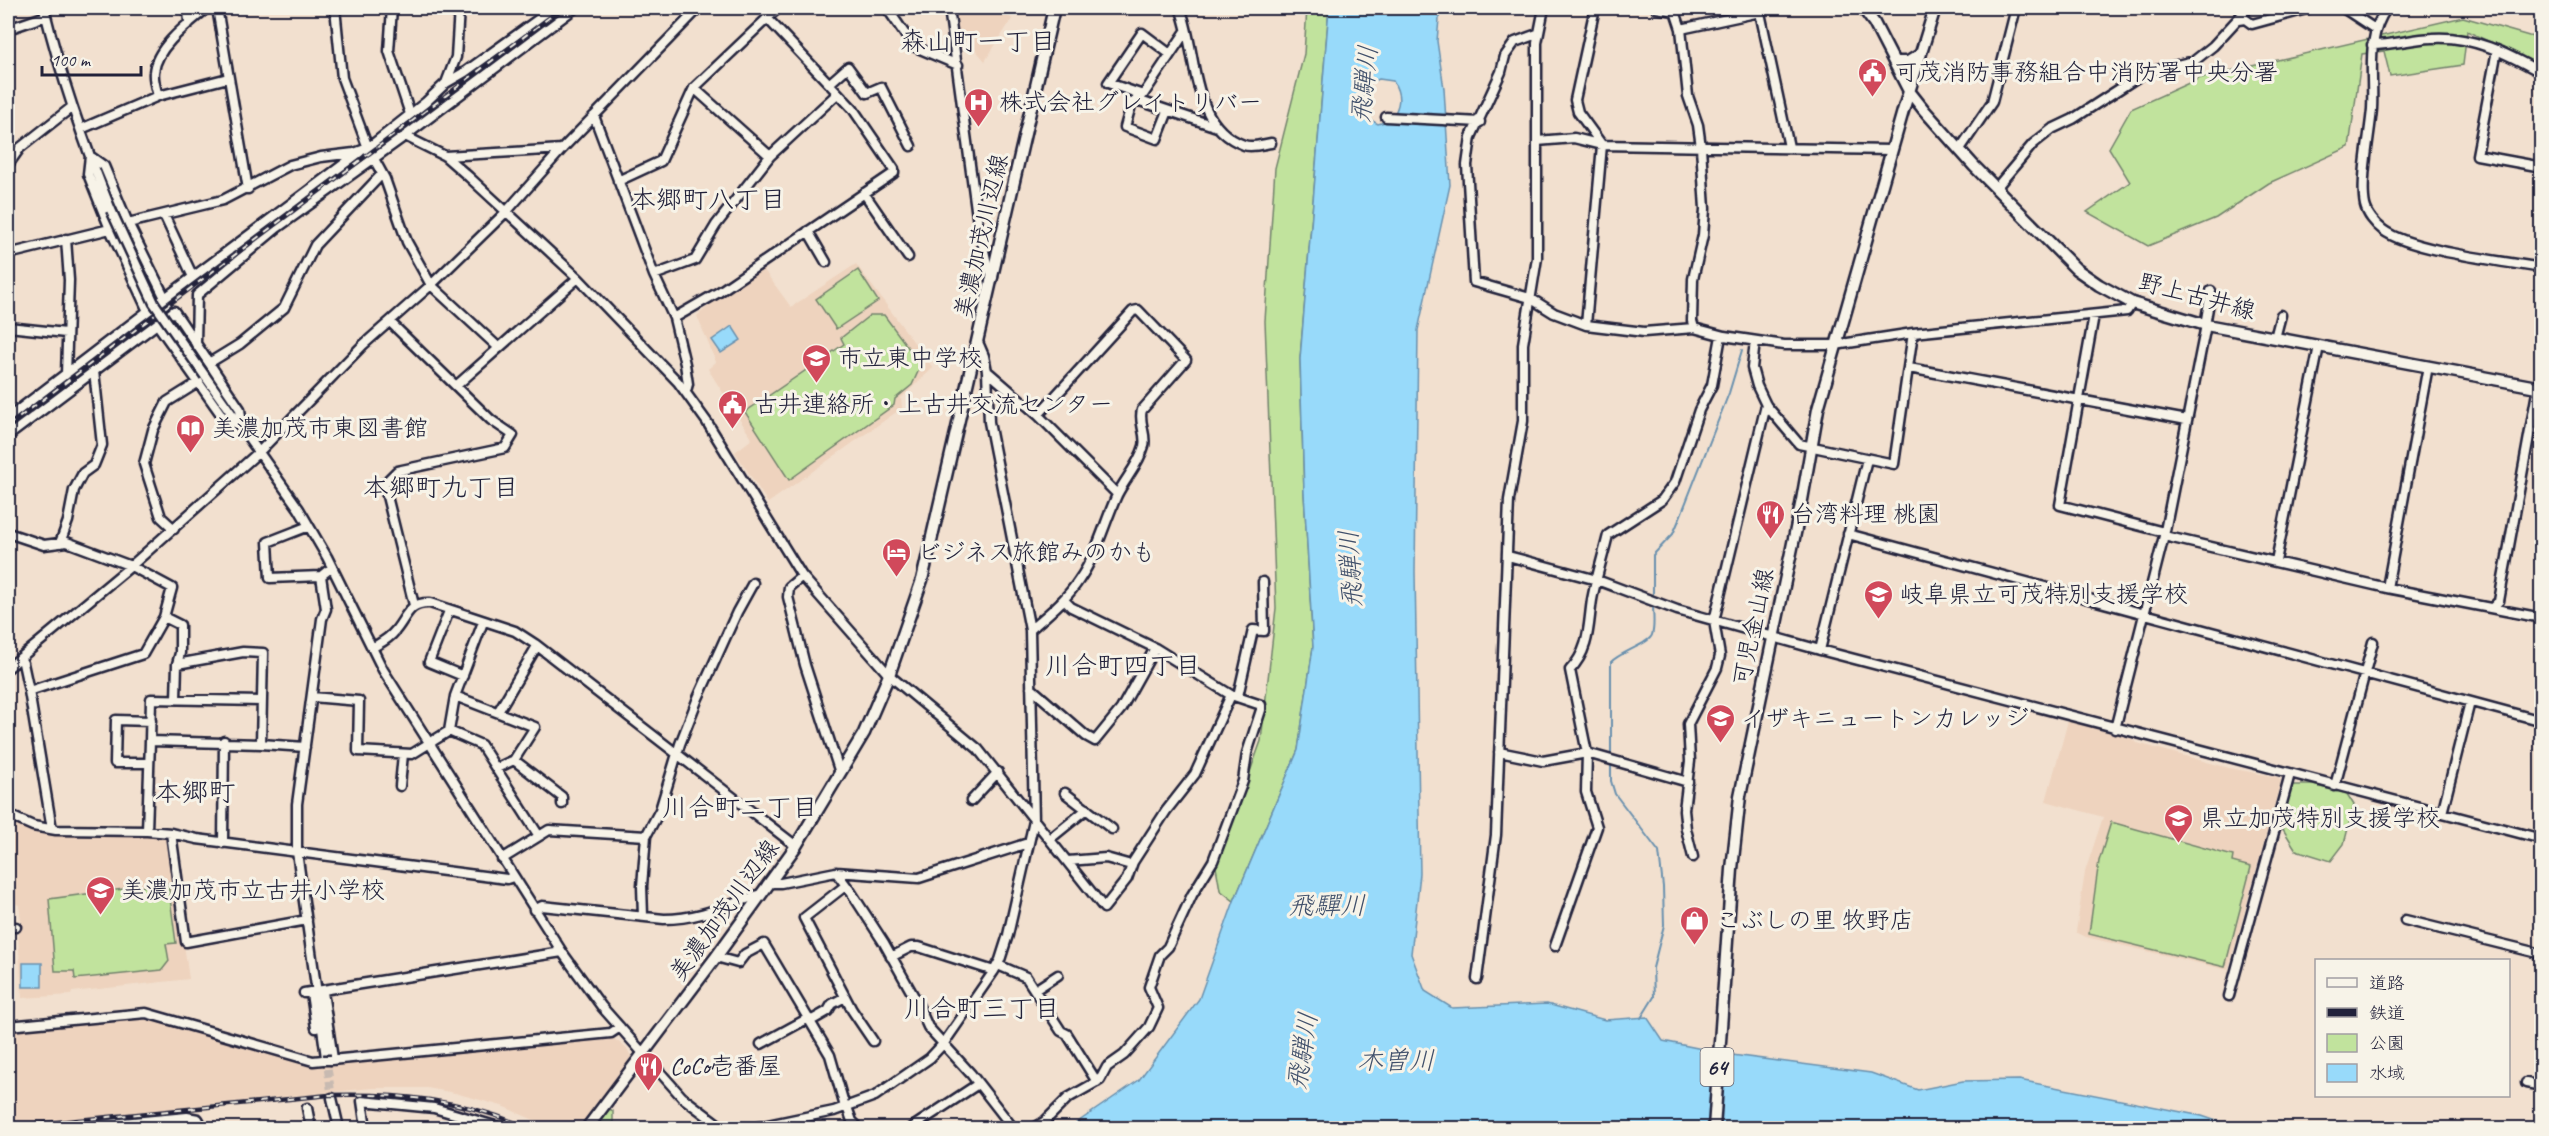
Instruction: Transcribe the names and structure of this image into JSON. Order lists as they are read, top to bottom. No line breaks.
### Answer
{"streets":{"main road":["美濃加茂川辺線","野上古井線","可児金山線","64"]},"crossings":[["野上古井線","可児金山線"]],"districts":["森山町一丁目","本郷町八丁目","本郷町九丁目","川合町四丁目","本郷町","川合町二丁目","川合町三丁目"],"water":["飛騨川","飛驒川","木曽川"],"places":{"public building":["可茂消防事務組合中消防署中央分署","古井連絡所・上古井交流センター"],"hospital":["株式会社グレイトリバー"],"school or university":["市立東中学校","岐阜県立可茂特別支援学校","イザキニュートンカレッジ","県立加茂特別支援学校","美濃加茂市立古井小学校"],"library":["美濃加茂市東図書館"],"restaurant":["台湾料理 桃園","CoCo壱番屋"],"hotel":["ビジネス旅館みのかも"],"shop":["こぶしの里 牧野店"]},"legend":["道路","鉄道","公園","水域"],"scale_bar":"100 m"}
